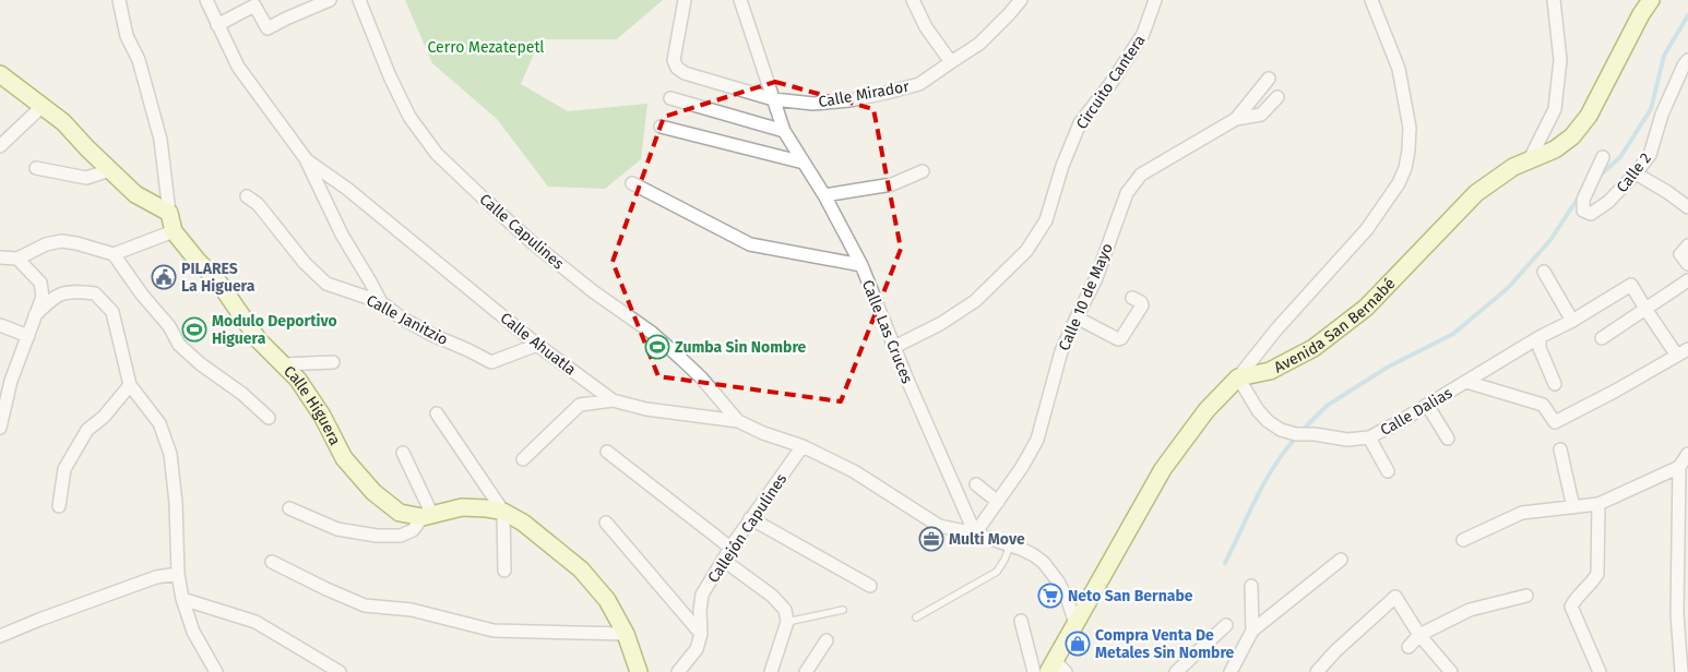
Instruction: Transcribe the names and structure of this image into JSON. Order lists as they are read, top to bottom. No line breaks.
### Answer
{"streets":{"street":["Circuito Cantera","Calle Mirador","Calle 2","Calle Capulines","Calle 10 de Mayo","Calle Janitzio","Avenida San Bernabé","Calle Las Cruces","Calle Ahuatla","Calle Higuera","Calle Dalias","Callejón Capulines"]},"crossings":[["Circuito Cantera","Calle Las Cruces"],["Calle Mirador","Calle Las Cruces"],["Calle Capulines","Calle Ahuatla"],["Calle 10 de Mayo","Calle Las Cruces"],["Calle 10 de Mayo","Calle Ahuatla"],["Calle Janitzio","Calle Ahuatla"],["Avenida San Bernabé","Calle Dalias"],["Calle Las Cruces","Calle Ahuatla"],["Calle Ahuatla","Callejón Capulines"]],"parks":["Cerro Mezatepetl"],"places":{"public building":["PILARES La Higuera"],"sports":["Modulo Deportivo Higuera","Zumba Sin Nombre"],"office":["Multi Move"],"supermarket":["Neto San Bernabe"],"shop":["Compra Venta De Metales Sin Nombre"]}}
